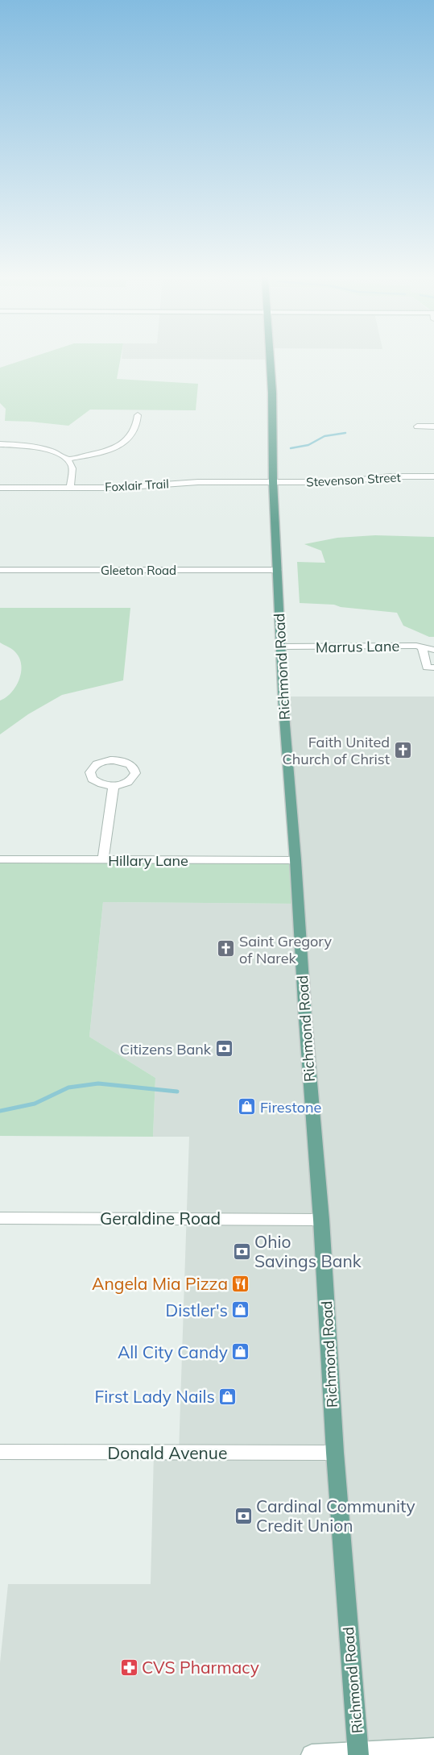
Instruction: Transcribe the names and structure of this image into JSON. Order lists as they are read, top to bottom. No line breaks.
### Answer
{"streets":{"main road":["Richmond Road"],"street":["Stevenson Street","Foxlair Trail","Gleeton Road","Marrus Lane","Hillary Lane","Geraldine Road","Donald Avenue"]},"crossings":[["Stevenson Street","Foxlair Trail"],["Stevenson Street","Richmond Road"],["Foxlair Trail","Richmond Road"],["Gleeton Road","Richmond Road"],["Marrus Lane","Richmond Road"],["Richmond Road","Hillary Lane"],["Richmond Road","Geraldine Road"],["Richmond Road","Donald Avenue"]],"places":{"church":["Faith United Church of Christ","Saint Gregory of Narek"],"bank":["Citizens Bank","Ohio Savings Bank","Cardinal Community Credit Union"],"shop":["Firestone","Distler's","All City Candy","First Lady Nails"],"restaurant":["Angela Mia Pizza"],"pharmacy":["CVS Pharmacy"]}}
